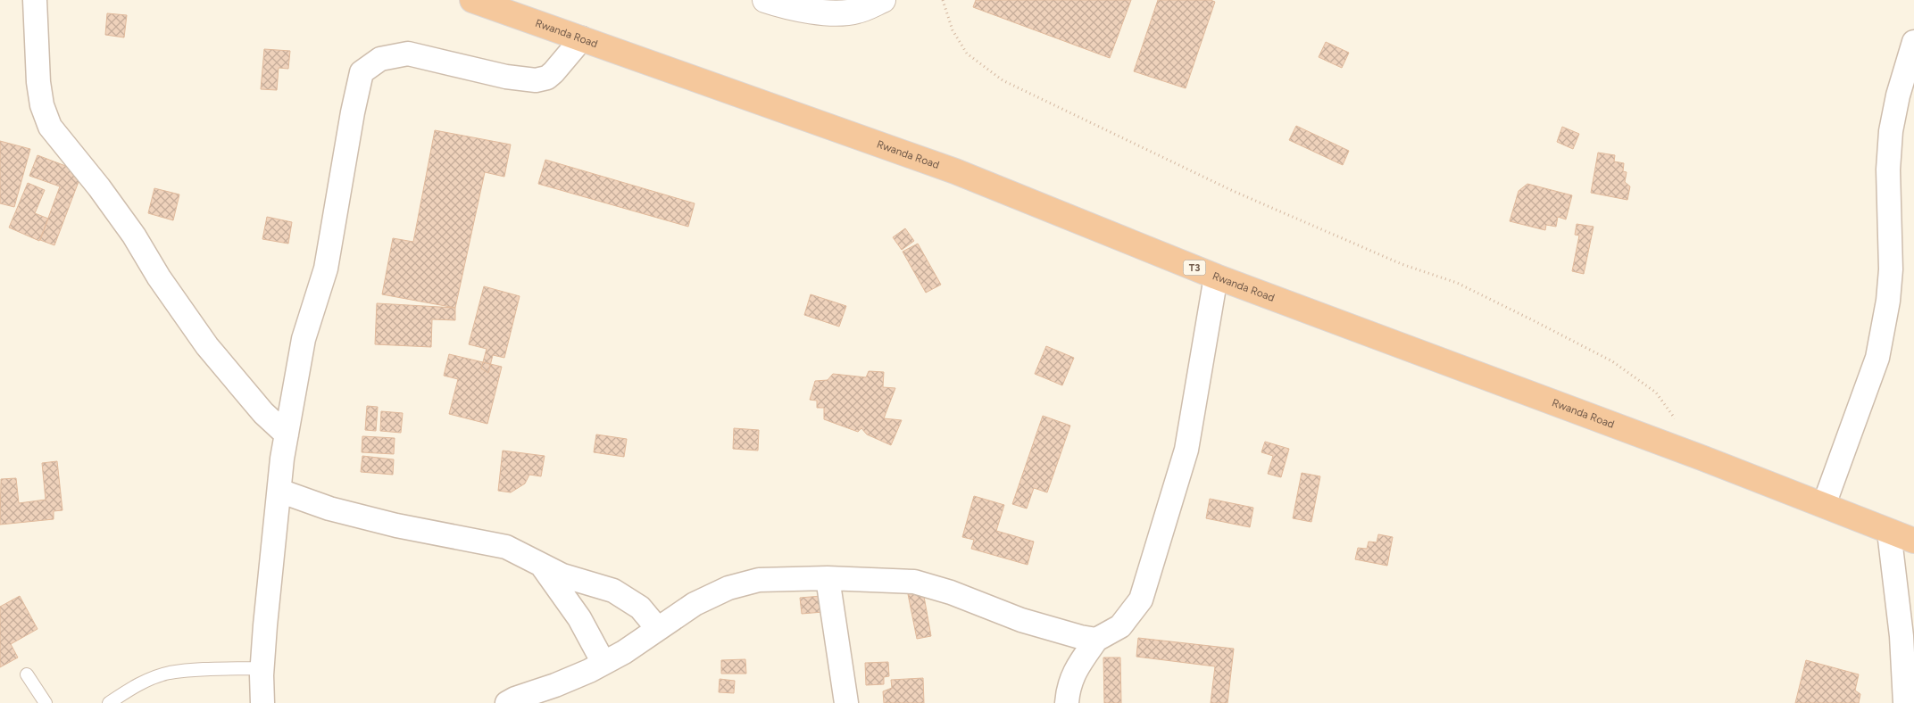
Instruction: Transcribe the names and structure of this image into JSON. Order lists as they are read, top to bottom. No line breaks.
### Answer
{"streets":{"highway":["Rwanda Road","T3"]}}
